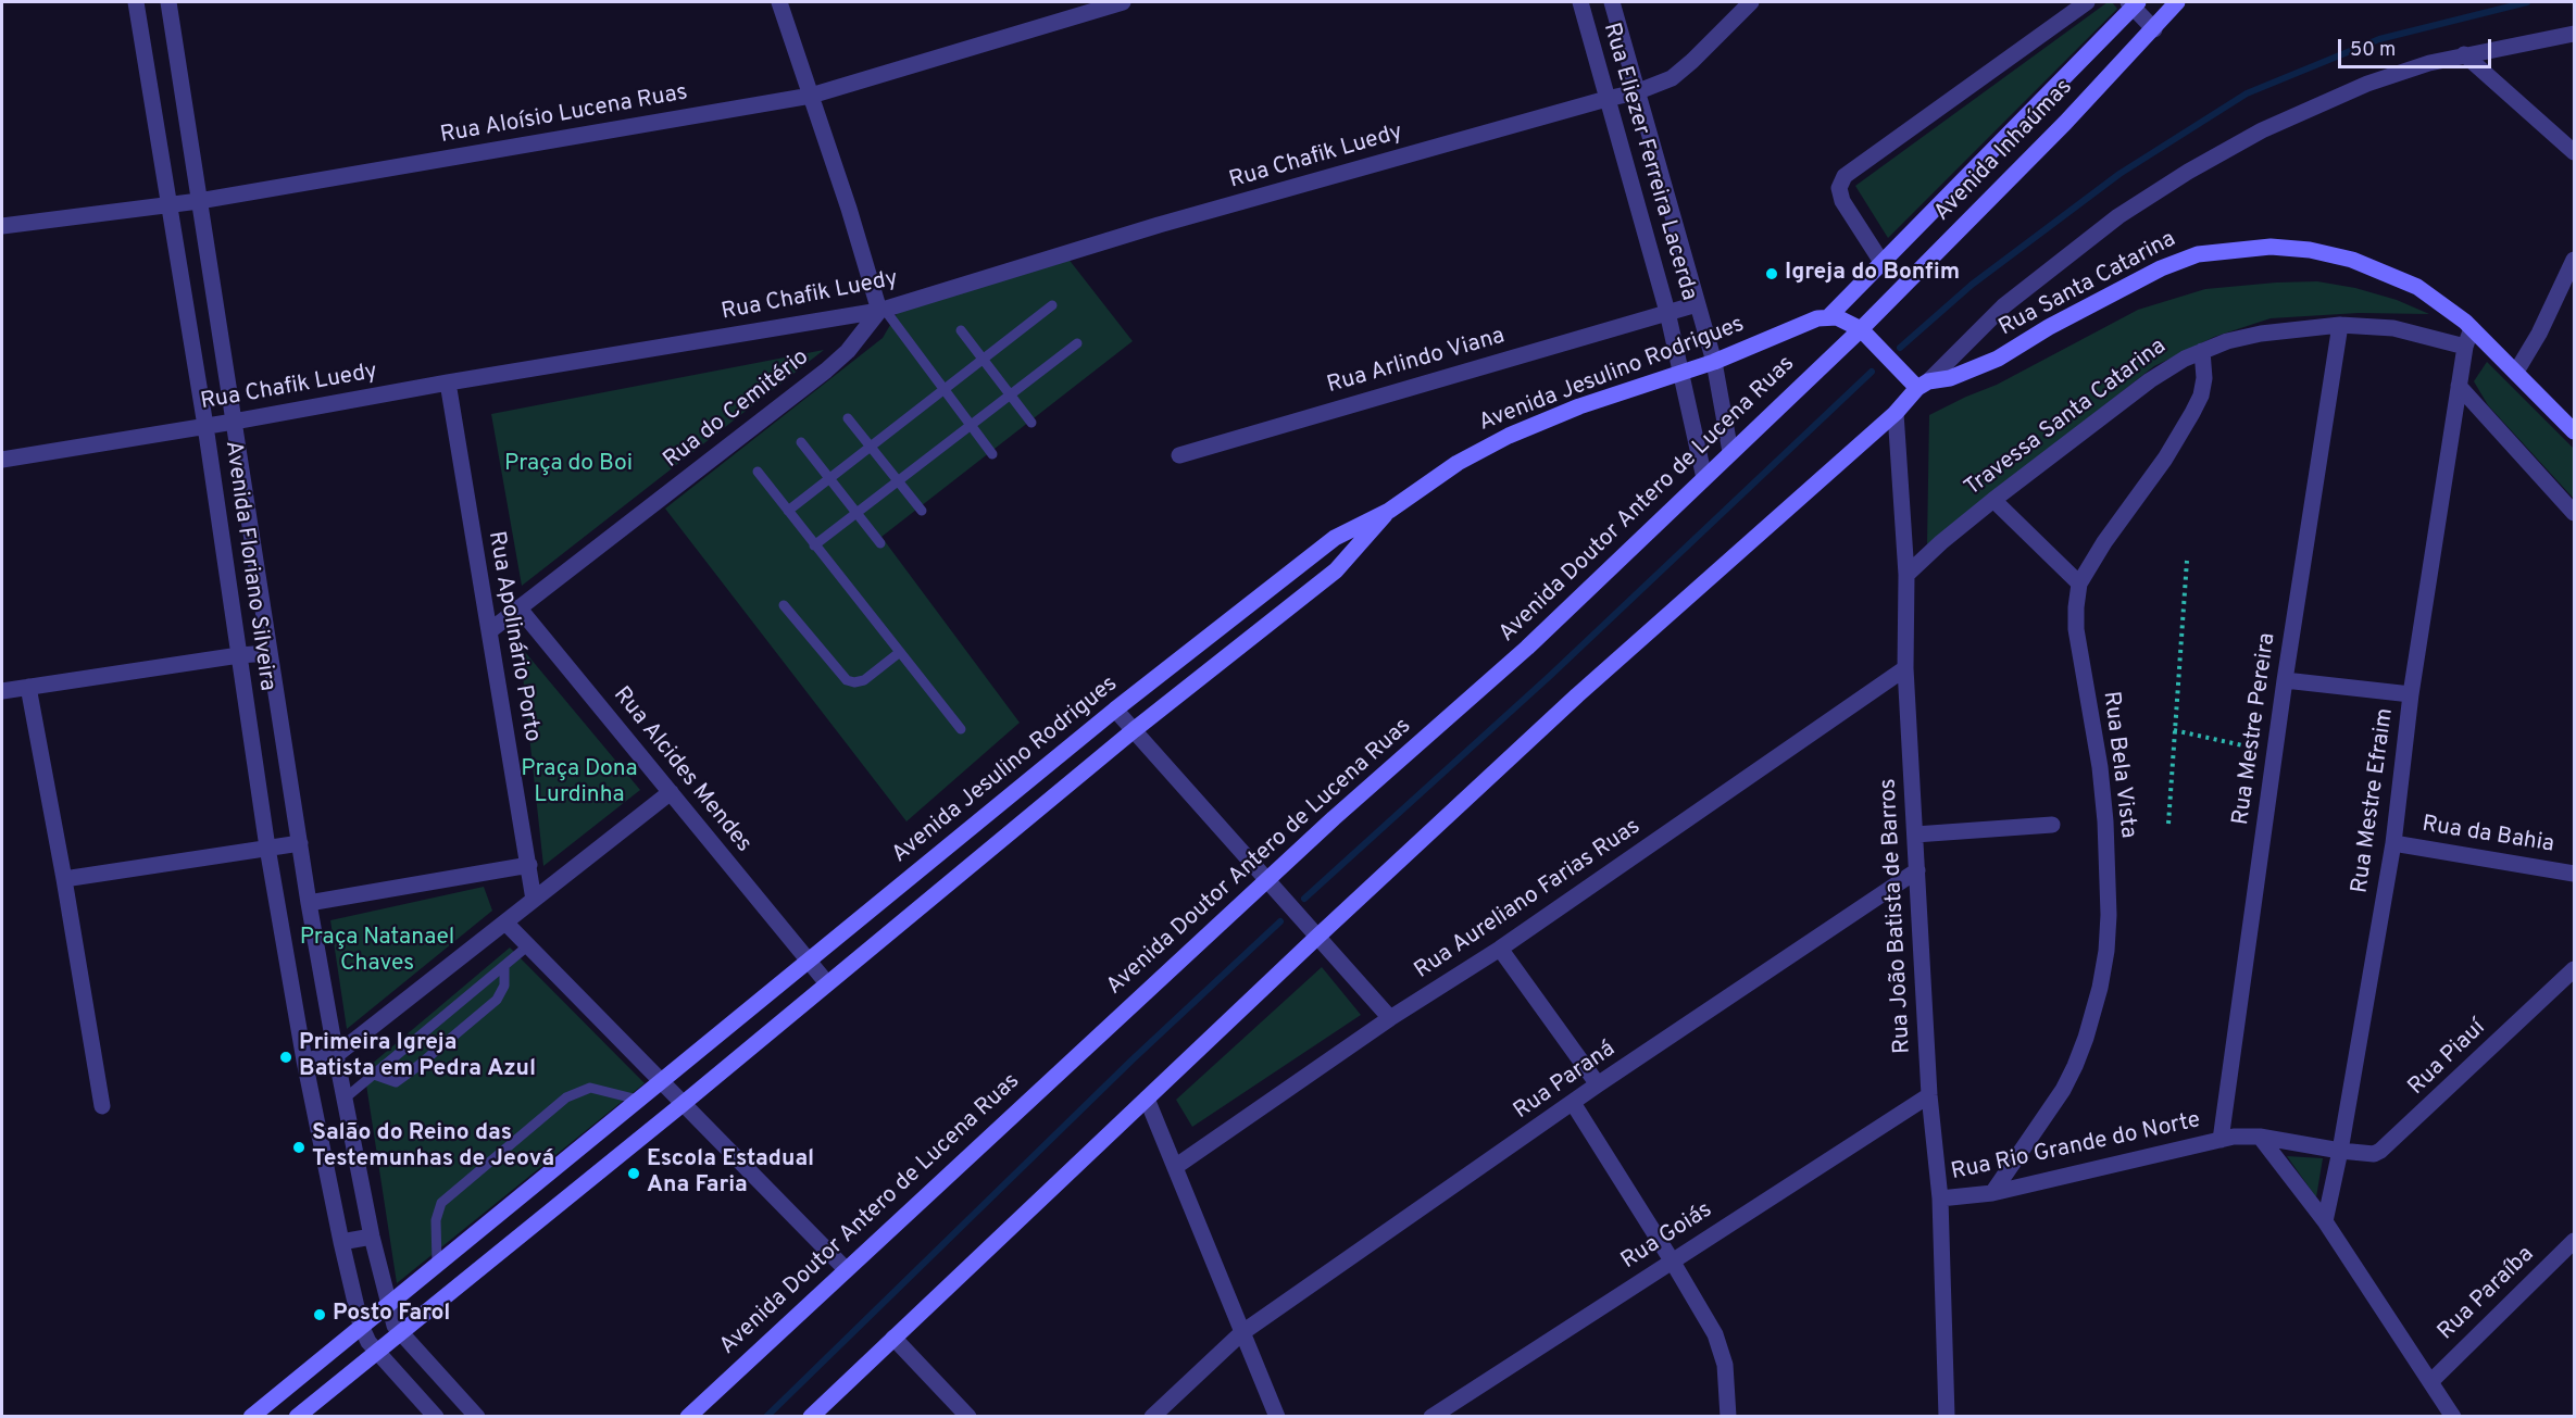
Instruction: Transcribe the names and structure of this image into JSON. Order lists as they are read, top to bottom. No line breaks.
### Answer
{"streets":{"street":["Rua Aloísio Lucena Ruas","Avenida Inhaúmas","Rua Chafik Luedy","Rua Eliezer Ferreira Lacerda","Rua Santa Catarina","Rua Arlindo Viana","Avenida Jesulino Rodrigues","Rua do Cemitério","Travessa Santa Catarina","Avenida Doutor Antero de Lucena Ruas","Avenida Floriano Silveira","Rua Apolinário Porto","Rua Mestre Pereira","Rua Bela Vista","Rua Alcides Mendes","Rua Mestre Efraim","Rua da Bahia","Rua Aureliano Farias Ruas","Rua João Batista de Barros","Rua Piauí","Rua Paraná","Rua Rio Grande do Norte","Rua Goiás","Rua Paraíba"]},"crossings":[["Rua Aloísio Lucena Ruas","Avenida Floriano Silveira"],["Avenida Inhaúmas","Avenida Jesulino Rodrigues"],["Avenida Inhaúmas","Avenida Doutor Antero de Lucena Ruas"],["Rua Chafik Luedy","Rua Eliezer Ferreira Lacerda"],["Rua Chafik Luedy","Rua do Cemitério"],["Rua Chafik Luedy","Avenida Floriano Silveira"],["Rua Chafik Luedy","Rua Apolinário Porto"],["Rua Eliezer Ferreira Lacerda","Rua Arlindo Viana"],["Rua Eliezer Ferreira Lacerda","Avenida Jesulino Rodrigues"],["Rua Eliezer Ferreira Lacerda","Avenida Doutor Antero de Lucena Ruas"],["Rua Santa Catarina","Rua Mestre Efraim"],["Avenida Jesulino Rodrigues","Rua Alcides Mendes"],["Rua do Cemitério","Rua Apolinário Porto"],["Rua do Cemitério","Rua Alcides Mendes"],["Travessa Santa Catarina","Rua Mestre Pereira"],["Travessa Santa Catarina","Rua Bela Vista"],["Travessa Santa Catarina","Rua Mestre Efraim"],["Travessa Santa Catarina","Rua João Batista de Barros"],["Rua Mestre Pereira","Rua Rio Grande do Norte"],["Rua Bela Vista","Rua Rio Grande do Norte"],["Rua Mestre Efraim","Rua da Bahia"],["Rua Mestre Efraim","Rua Piauí"],["Rua Aureliano Farias Ruas","Rua João Batista de Barros"],["Rua João Batista de Barros","Rua Paraná"],["Rua João Batista de Barros","Rua Rio Grande do Norte"],["Rua João Batista de Barros","Rua Goiás"],["Rua Piauí","Rua Rio Grande do Norte"]],"parks":["Praça do Boi","Praça Dona Lurdinha","Praça Natanael Chaves"],"places":["Igreja do Bonfim","Primeira Igreja Batista em Pedra Azul","Salão do Reino das Testemunhas de Jeová","Escola Estadual Ana Faria","Posto Farol"],"scale_bar":"50 m"}
